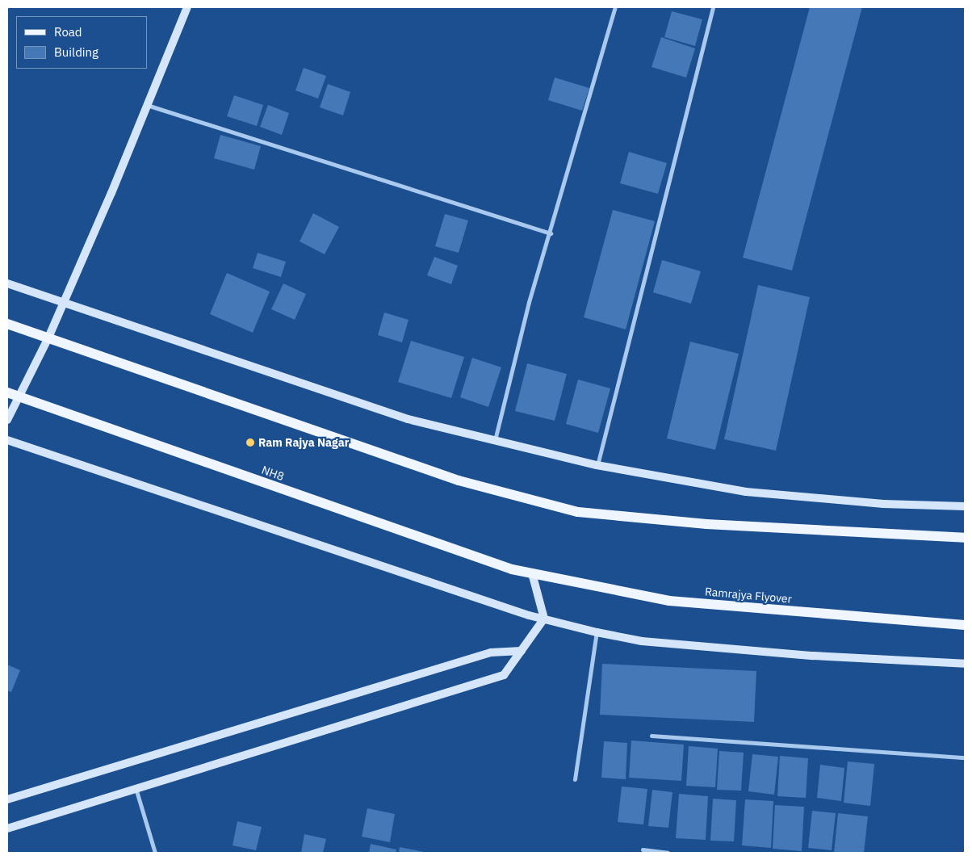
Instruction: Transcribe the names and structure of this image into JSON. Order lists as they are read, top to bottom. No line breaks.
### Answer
{"streets":{"main road":["NH8","Ramrajya Flyover"]},"crossings":[["NH8","Ramrajya Flyover"]],"places":["Ram Rajya Nagar"],"legend":["Road","Building"]}
